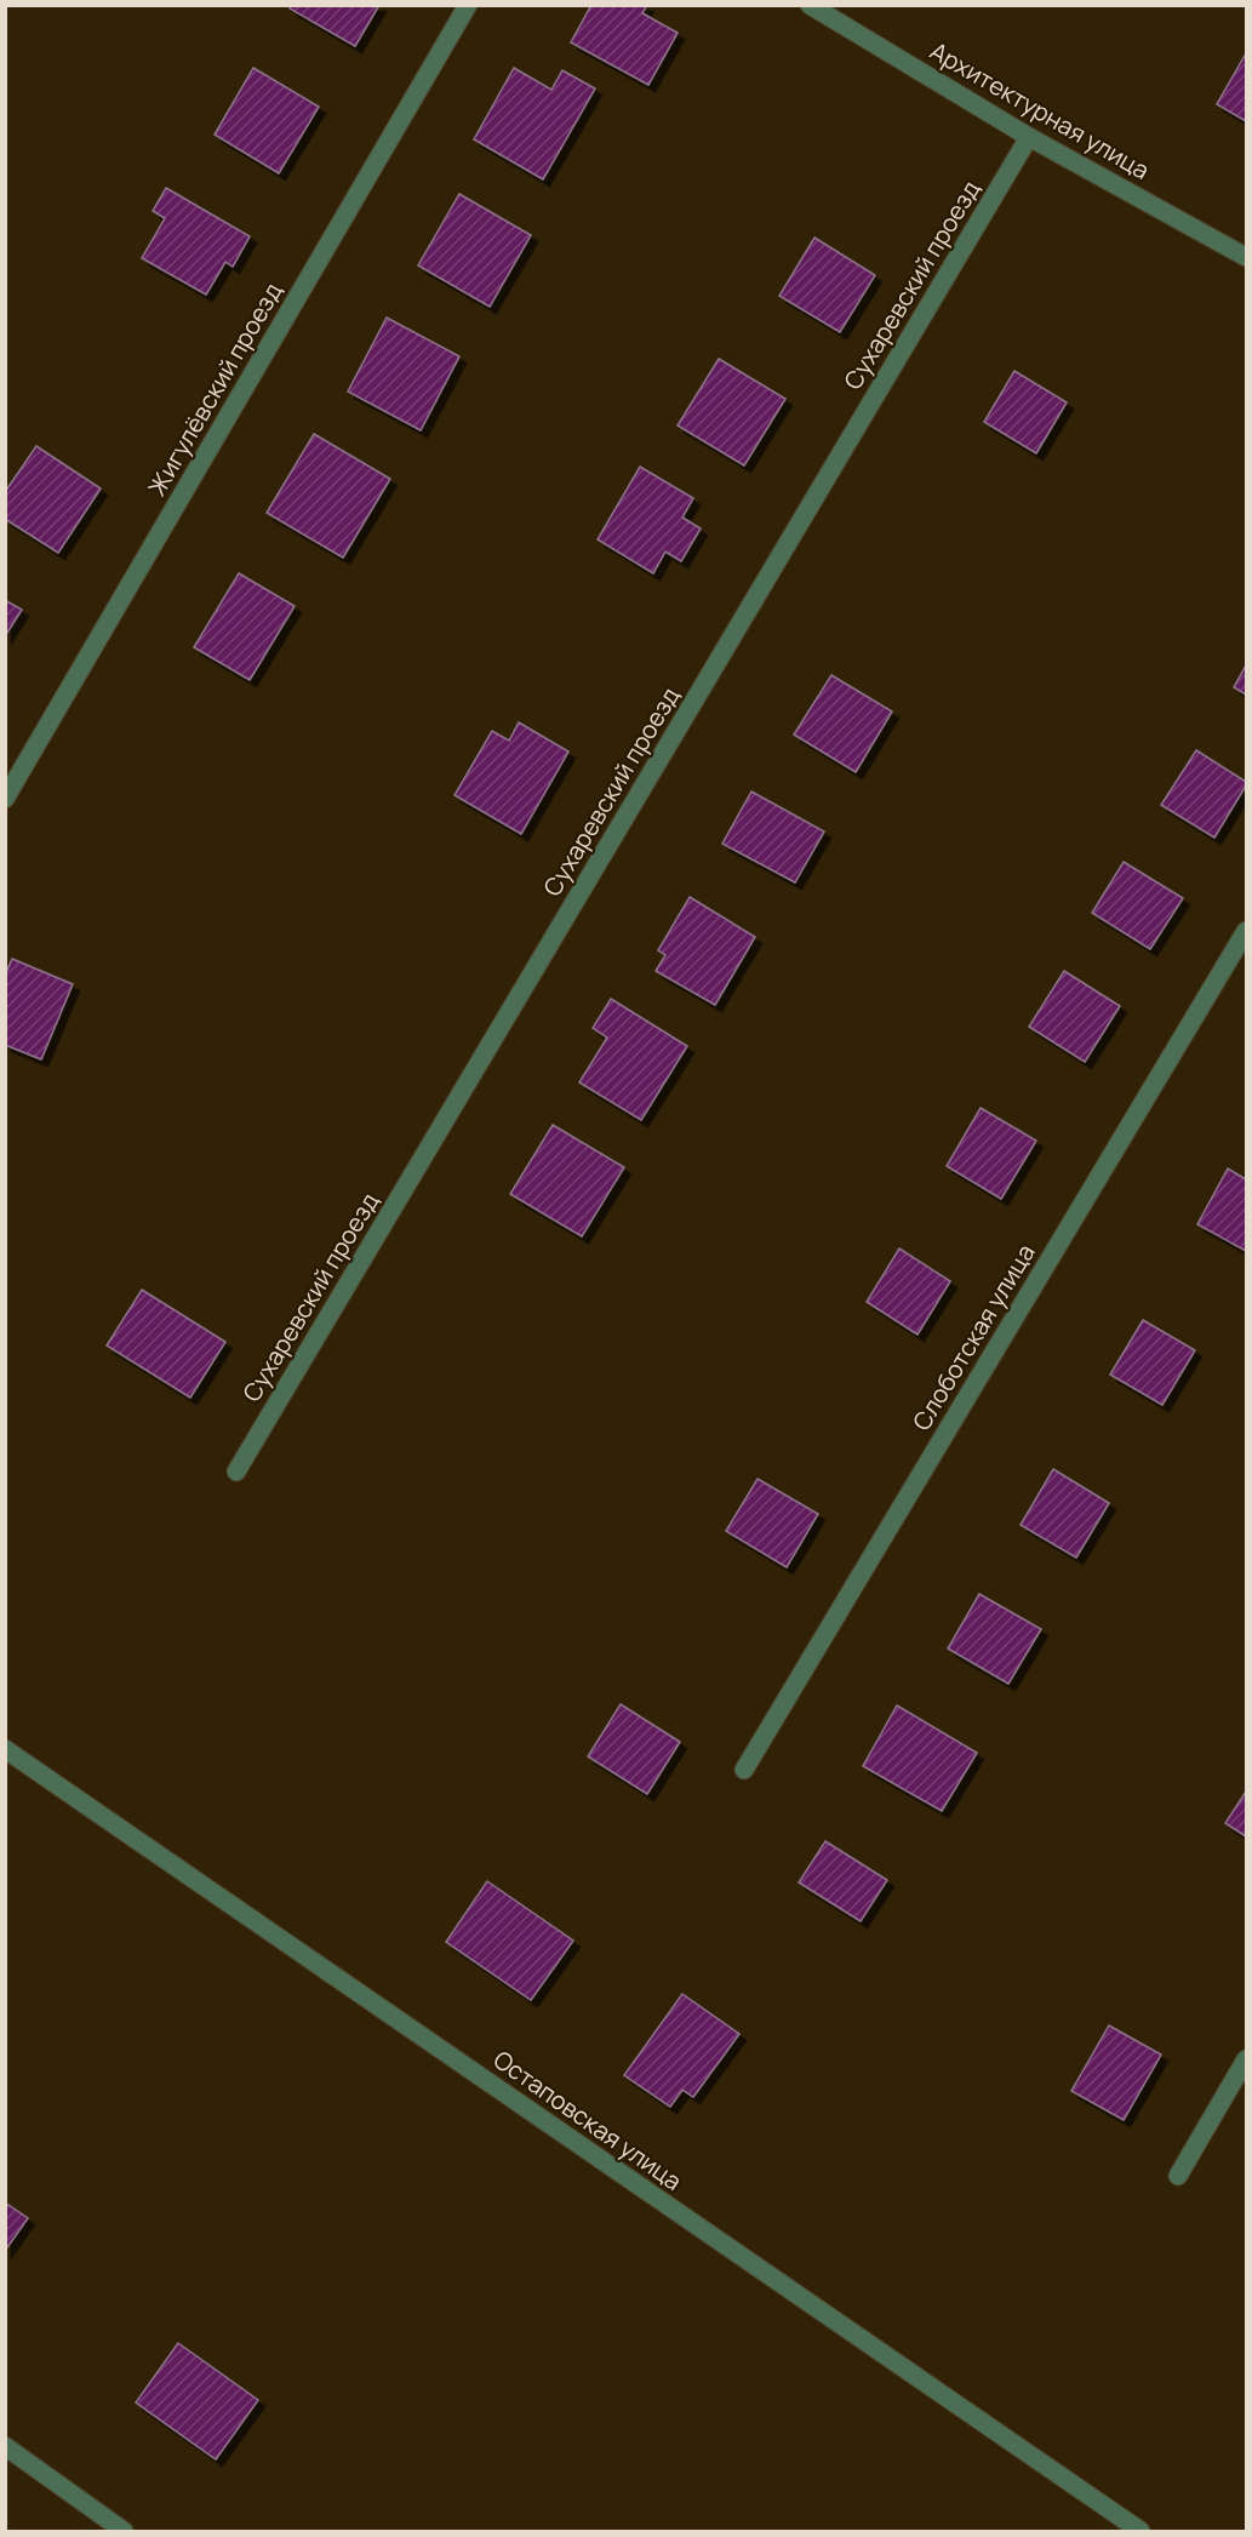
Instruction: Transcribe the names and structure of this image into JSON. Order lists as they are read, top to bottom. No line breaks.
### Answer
{"streets":{"street":["Архитектурная улица","Сухаревский проезд","Жигулёвский проезд","Слоботская улица","Остаповская улица"]},"crossings":[["Архитектурная улица","Сухаревский проезд"]]}
